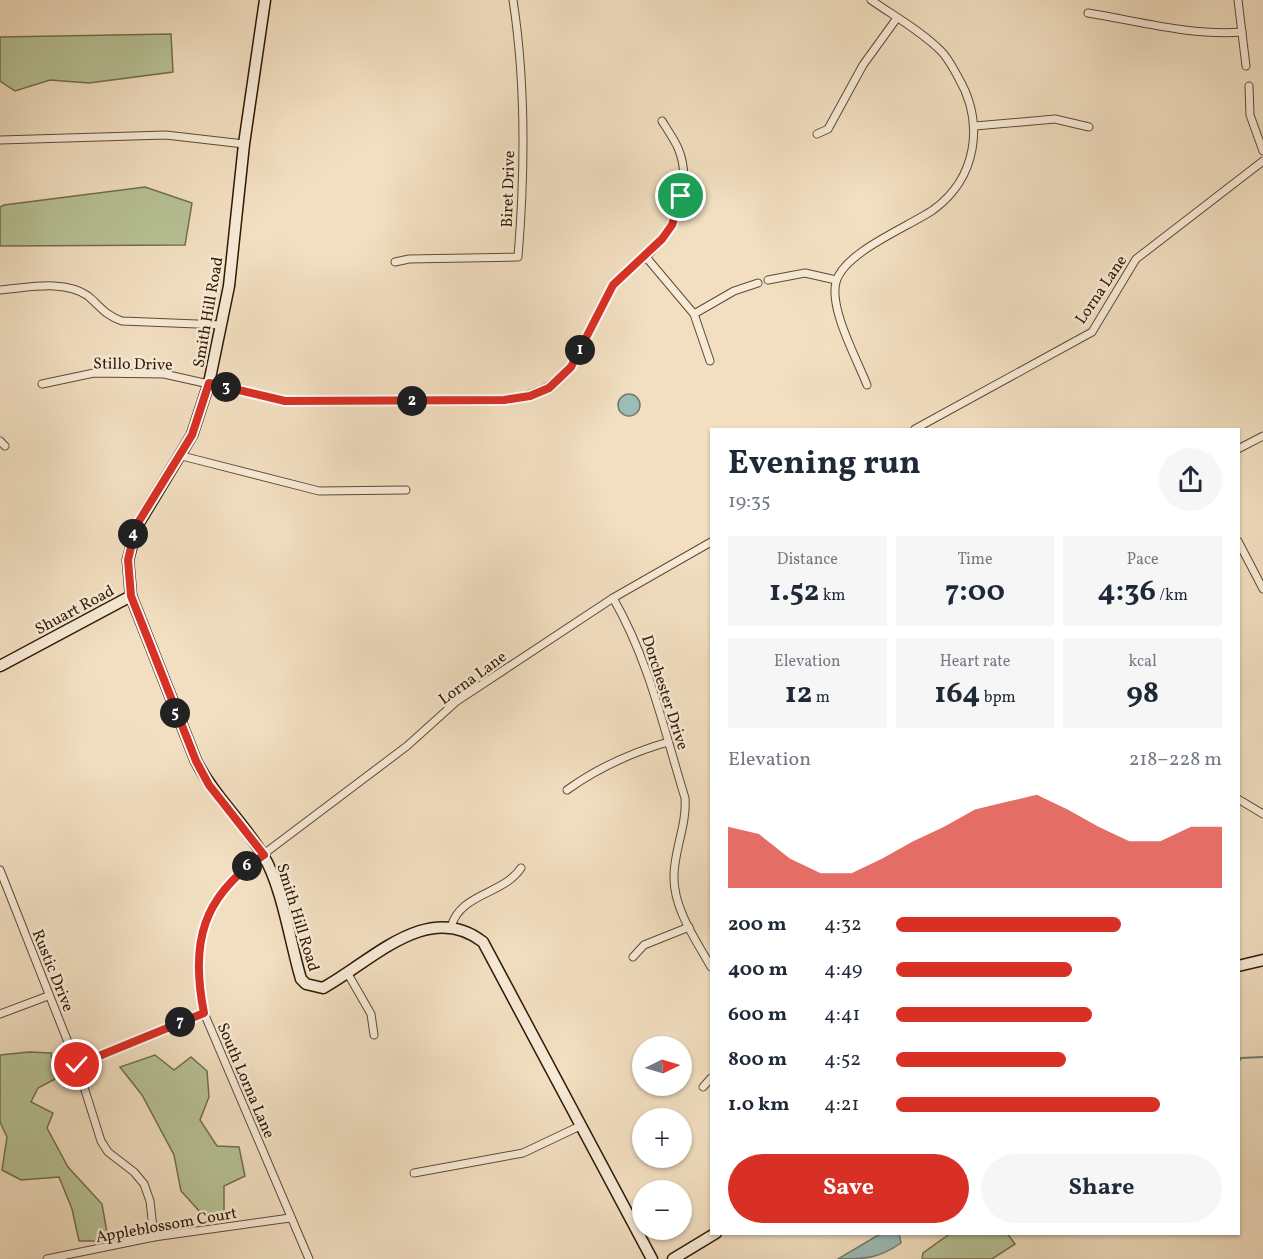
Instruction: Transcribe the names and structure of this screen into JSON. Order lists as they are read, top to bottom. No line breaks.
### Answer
{"streets":{"street":["Biret Drive","Lorna Lane","Smith Hill Road","Stillo Drive","Shuart Road","Dorchester Drive","Rustic Drive","South Lorna Lane","Appleblossom Court"]},"crossings":[["Lorna Lane","Smith Hill Road"],["Lorna Lane","Dorchester Drive"],["Lorna Lane","South Lorna Lane"],["Smith Hill Road","Stillo Drive"],["Smith Hill Road","Shuart Road"],["Smith Hill Road","South Lorna Lane"],["Rustic Drive","Appleblossom Court"],["South Lorna Lane","Appleblossom Court"]],"north":"right","page":{"pins":["1","3","2","4","5","6","7"],"heading":["Evening run","19:35"],"stats":[["Distance","1.52 km"],["Time","7:00"],["Pace","4:36 /km"],["Elevation","12 m"],["Heart rate","164 bpm"],["kcal","98"]],"chart":["Elevation","218–228 m"],"list":[{"name":"200 m","note":"4:32"},{"name":"400 m","note":"4:49"},{"name":"600 m","note":"4:41"},{"name":"800 m","note":"4:52"},{"name":"1.0 km","note":"4:21"}],"map_buttons":["+","−"],"buttons":["Save","Share"]}}
